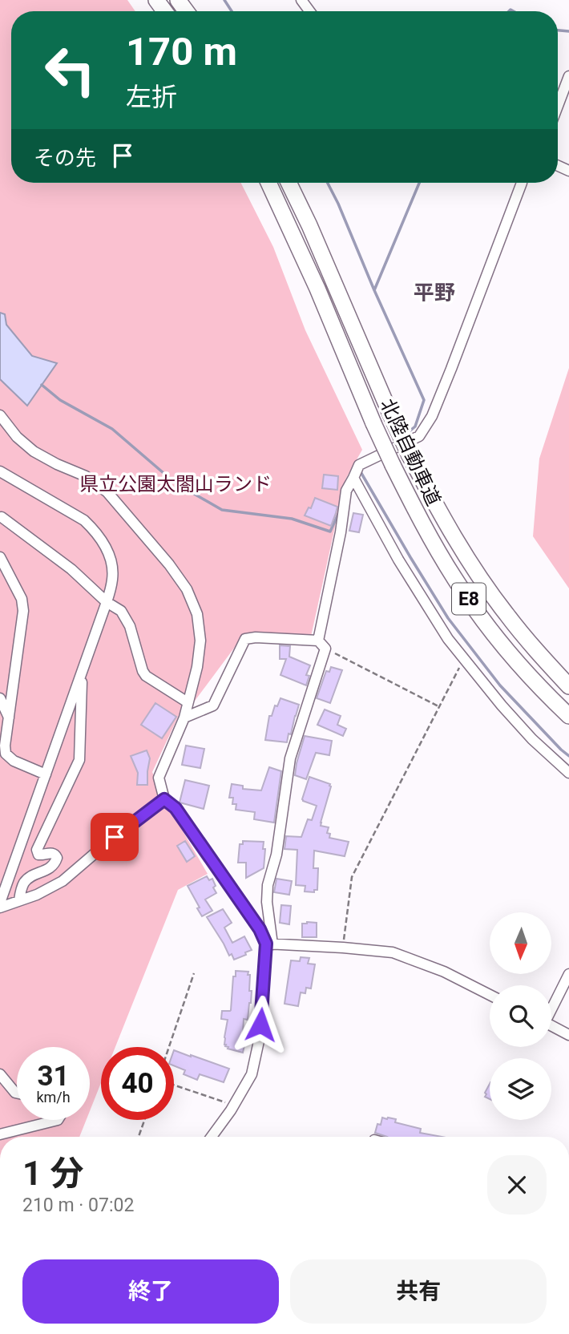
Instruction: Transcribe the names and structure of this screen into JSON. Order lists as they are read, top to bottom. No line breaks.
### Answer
{"streets":{"highway":["北陸自動車道","E8"]},"districts":["平野"],"parks":["県立公園太閤山ランド"],"north":"bottom","page":{"turn":["170 m","左折"],"then":"その先","speed":"31 km/h","limit":"40","heading":["1 分","210 m · 07:02"],"buttons":["終了","共有"]}}
